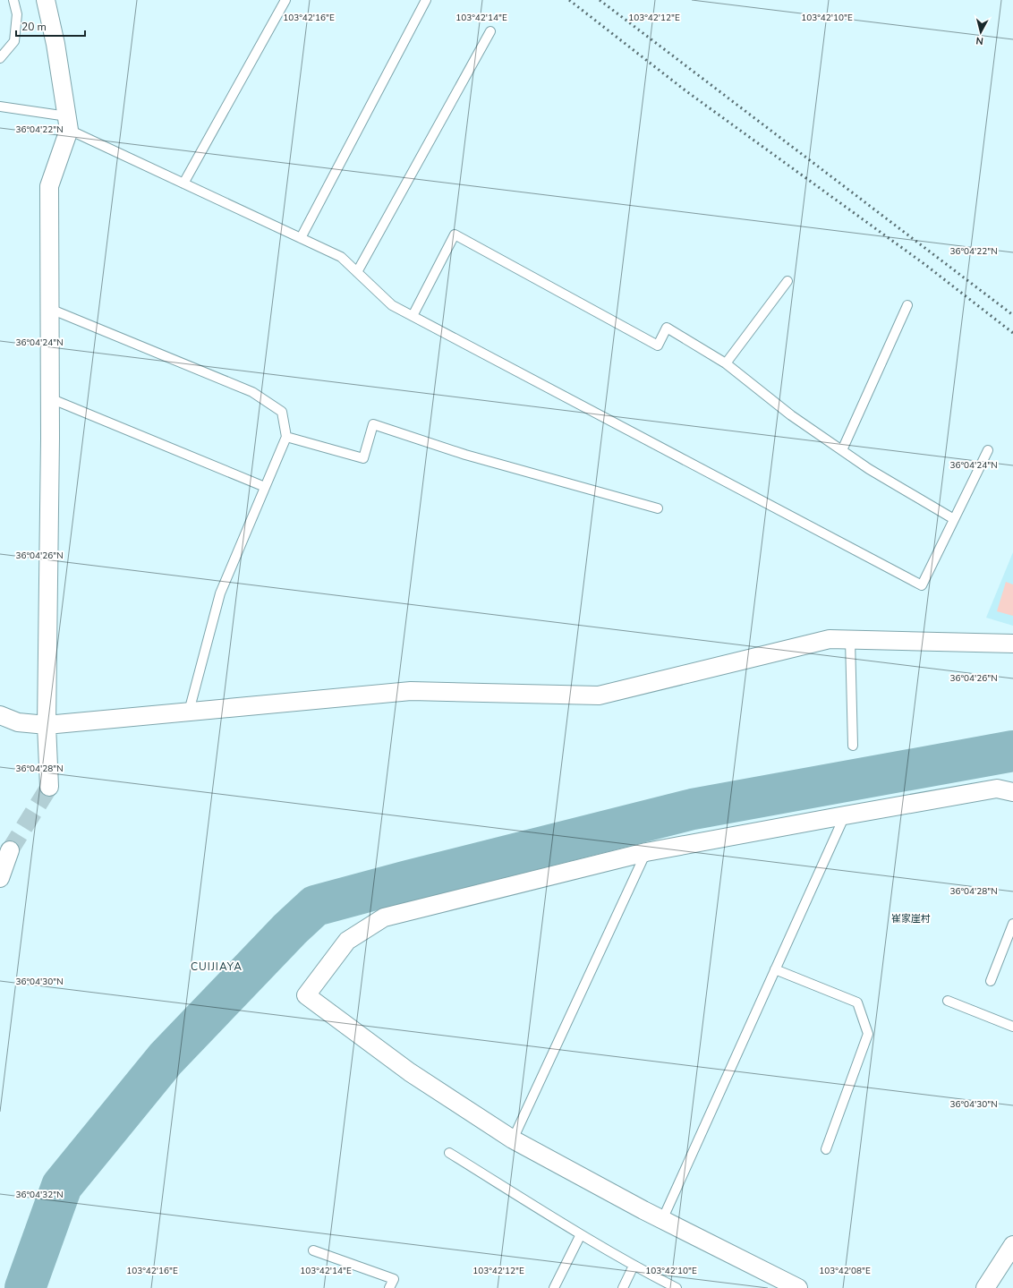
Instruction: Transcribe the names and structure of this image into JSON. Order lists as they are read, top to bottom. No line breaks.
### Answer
{"districts":["崔家崖村","CUIJIAYA"],"scale_bar":"20 m","north":"bottom","coordinates":["103°42'16\"E","103°42'14\"E","103°42'12\"E","103°42'10\"E","36°04'22\"N","36°04'24\"N","36°04'26\"N","36°04'28\"N","36°04'30\"N","36°04'32\"N","103°42'08\"E"]}
